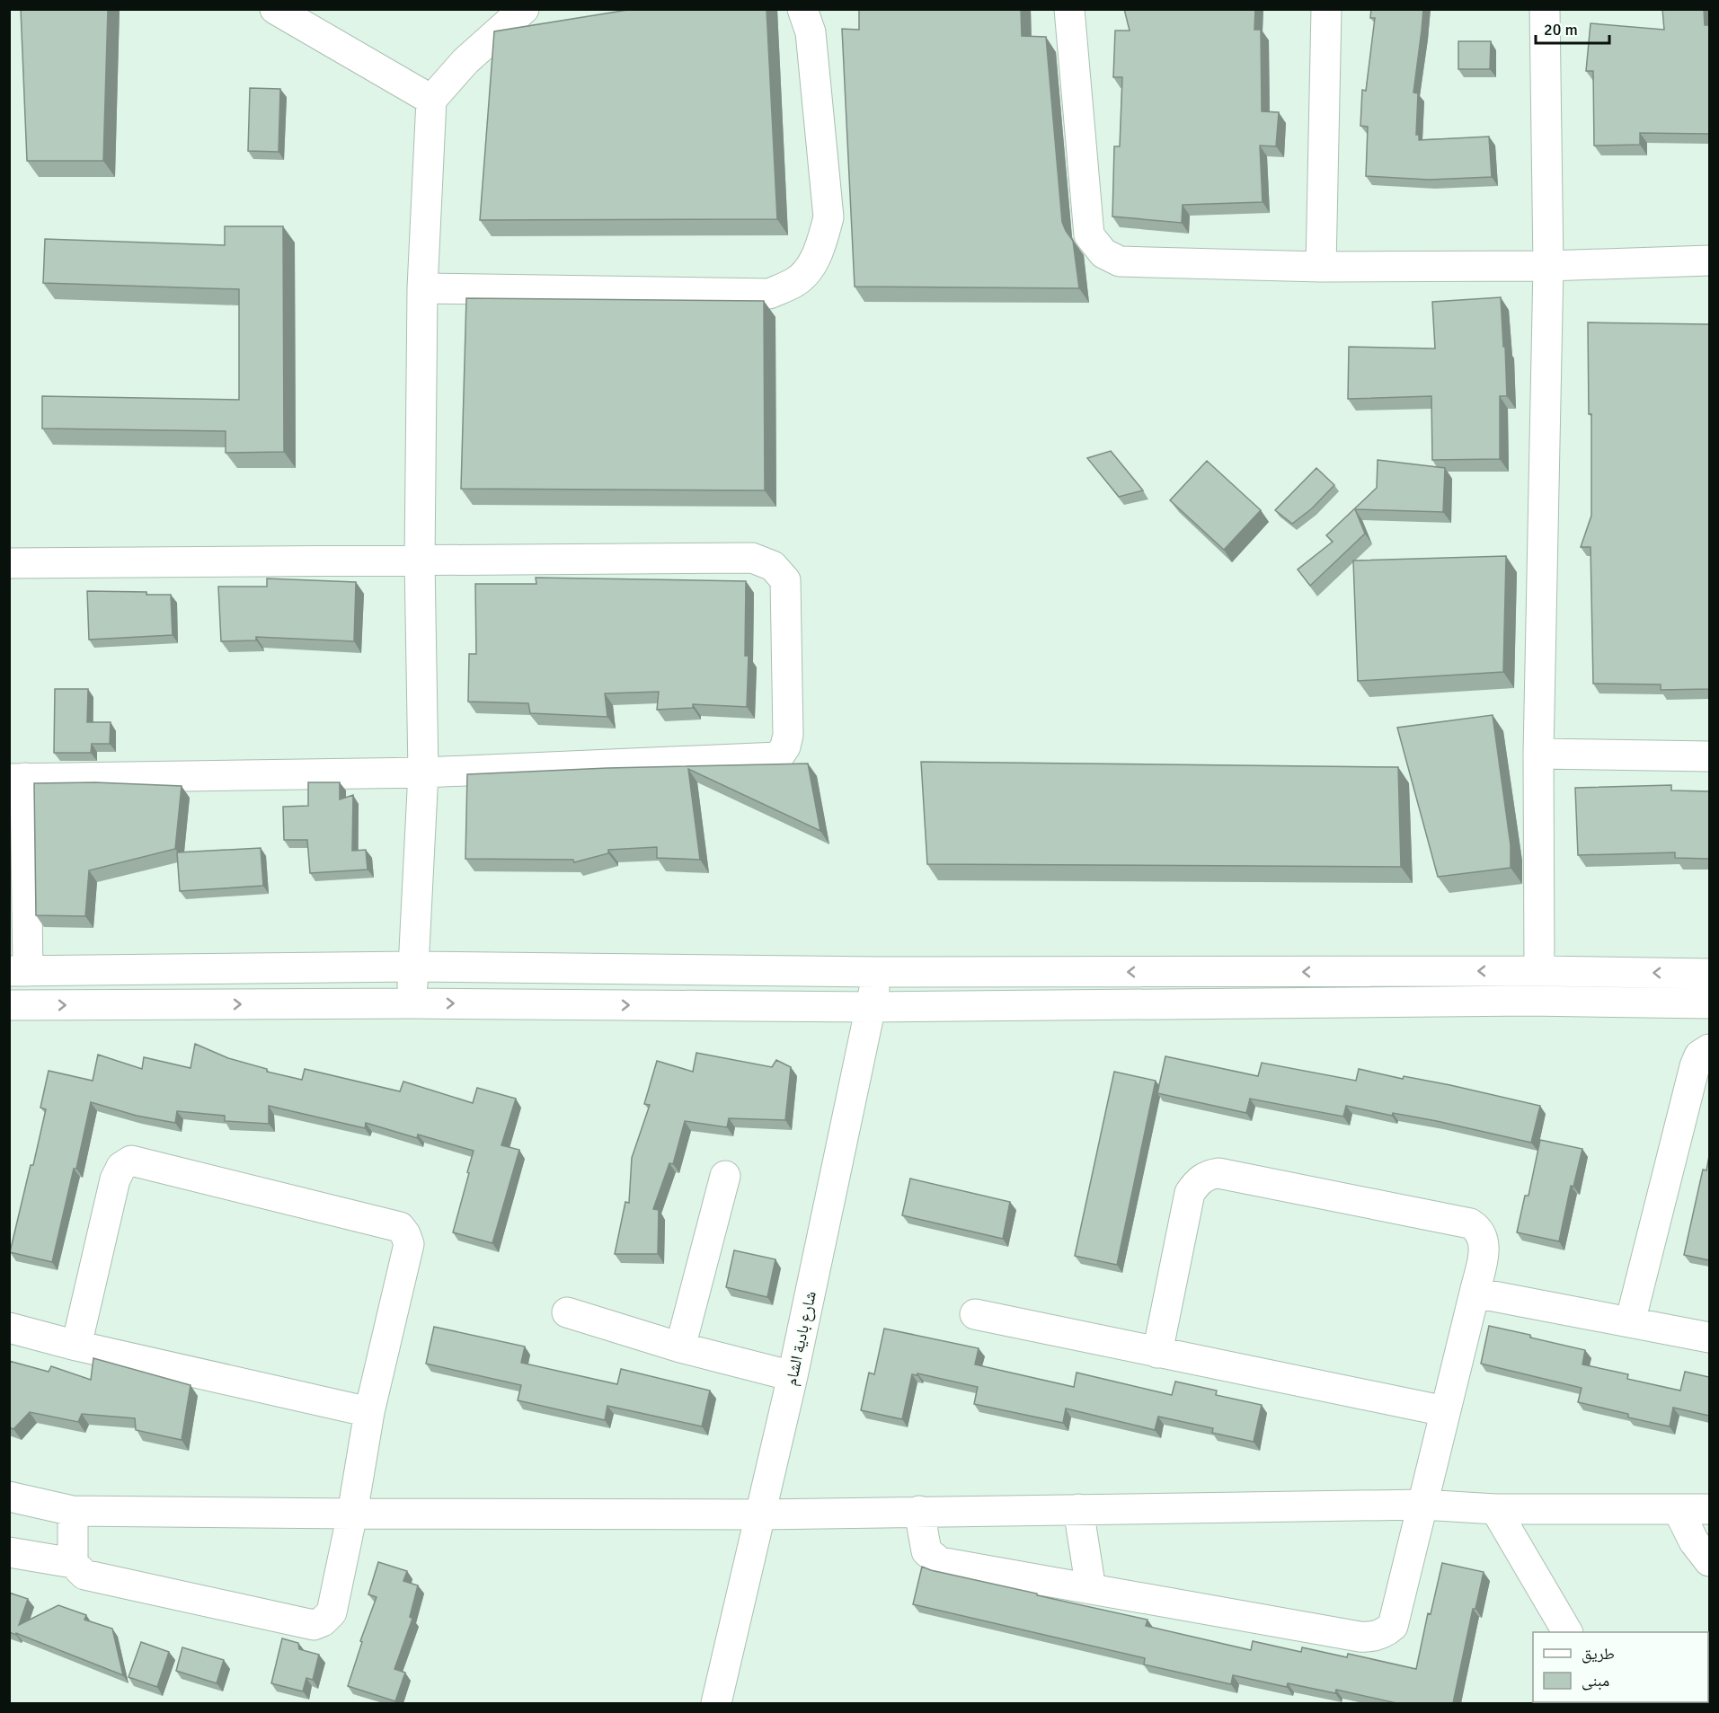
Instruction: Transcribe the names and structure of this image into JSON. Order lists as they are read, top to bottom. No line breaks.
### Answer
{"streets":{"street":["شارع بادية الشام"]},"legend":["طريق","مبنى"],"scale_bar":"20 m"}
